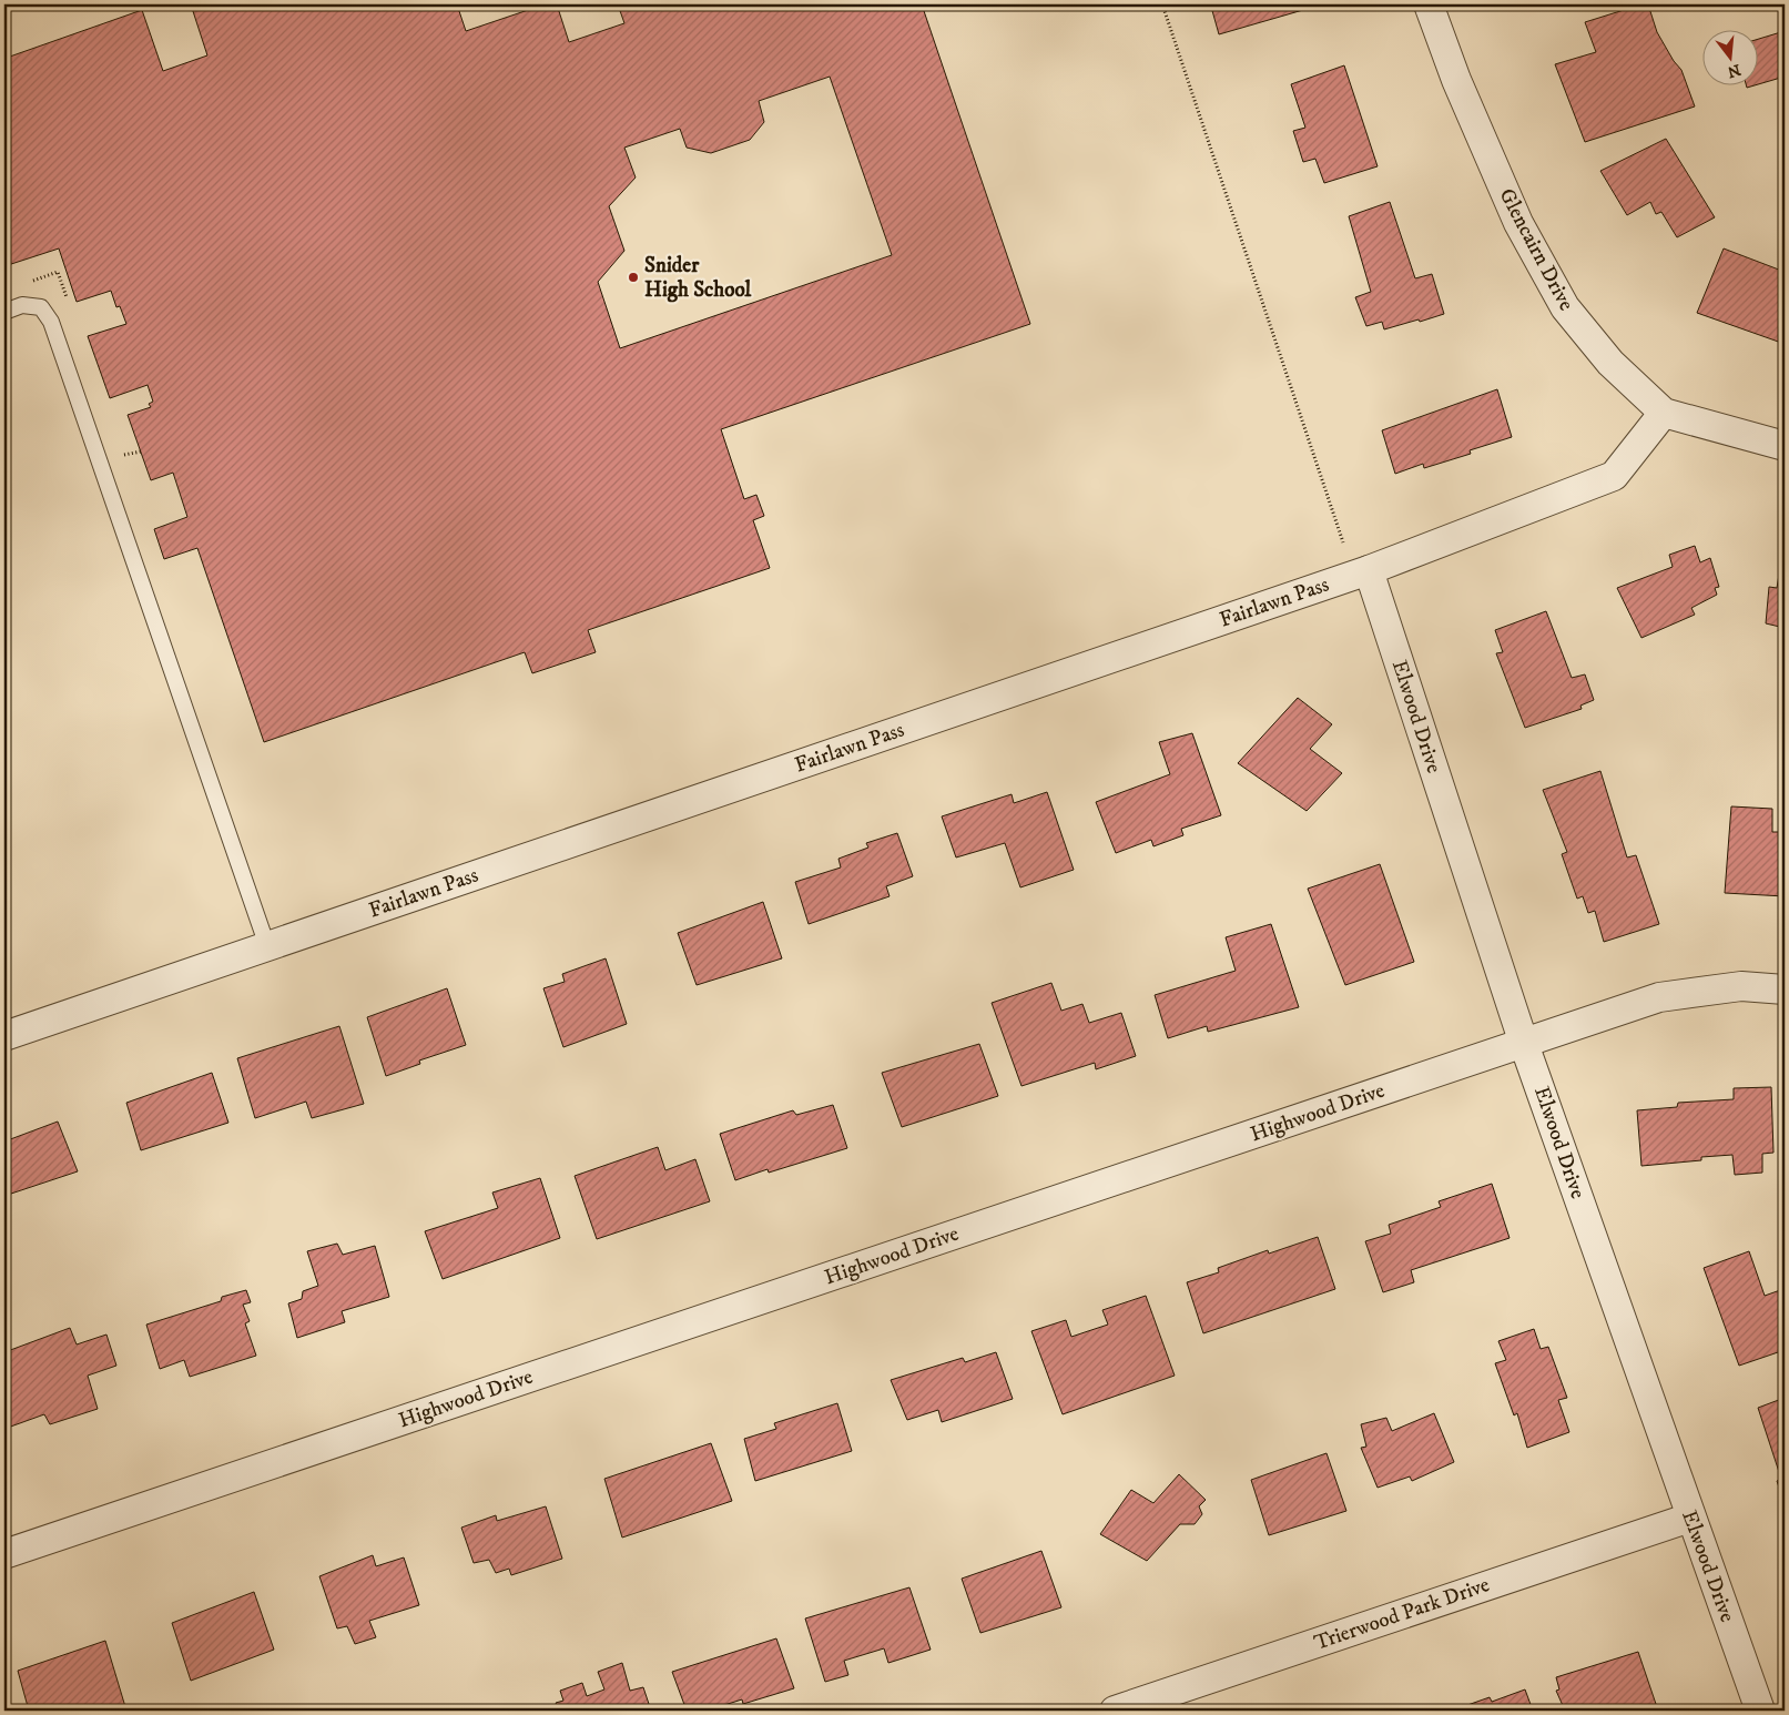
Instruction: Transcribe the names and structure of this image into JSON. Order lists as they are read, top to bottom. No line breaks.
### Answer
{"streets":{"street":["Glencairn Drive","Fairlawn Pass","Elwood Drive","Highwood Drive","Trierwood Park Drive"]},"crossings":[["Glencairn Drive","Fairlawn Pass"],["Fairlawn Pass","Elwood Drive"],["Elwood Drive","Highwood Drive"],["Elwood Drive","Trierwood Park Drive"]],"places":["Snider High School"],"north":"bottom"}
